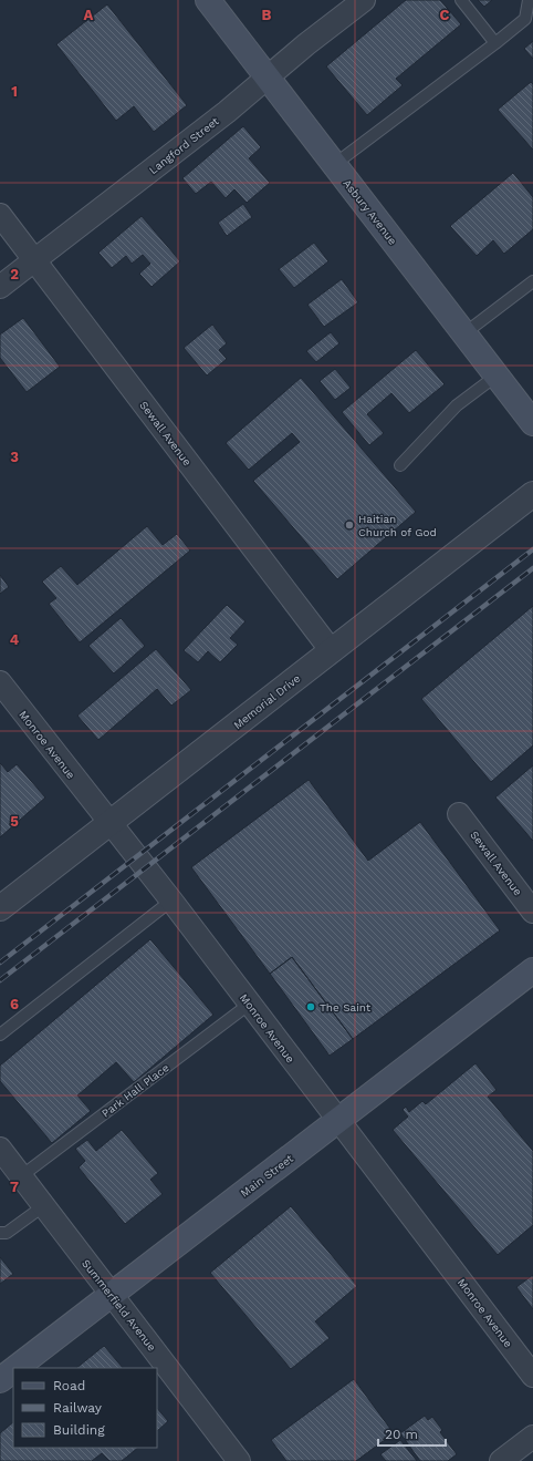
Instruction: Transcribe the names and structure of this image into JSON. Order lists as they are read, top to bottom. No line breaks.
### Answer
{"streets":{"main road":["Asbury Avenue","Main Street"],"street":["Langford Street","Sewall Avenue","Memorial Drive","Monroe Avenue","Summerfield Avenue"],"lane":["Park Hall Place"]},"crossings":[["Langford Street","Asbury Avenue"],["Langford Street","Sewall Avenue"],["Sewall Avenue","Memorial Drive"],["Memorial Drive","Monroe Avenue"],["Monroe Avenue","Park Hall Place"],["Monroe Avenue","Main Street"],["Park Hall Place","Summerfield Avenue"],["Main Street","Summerfield Avenue"]],"places":["Haitian Church of God","The Saint"],"legend":["Road","Railway","Building"],"scale_bar":"20 m","grid":{"columns":["A","B","C"],"rows":["1","2","3","4","5","6","7"]}}
